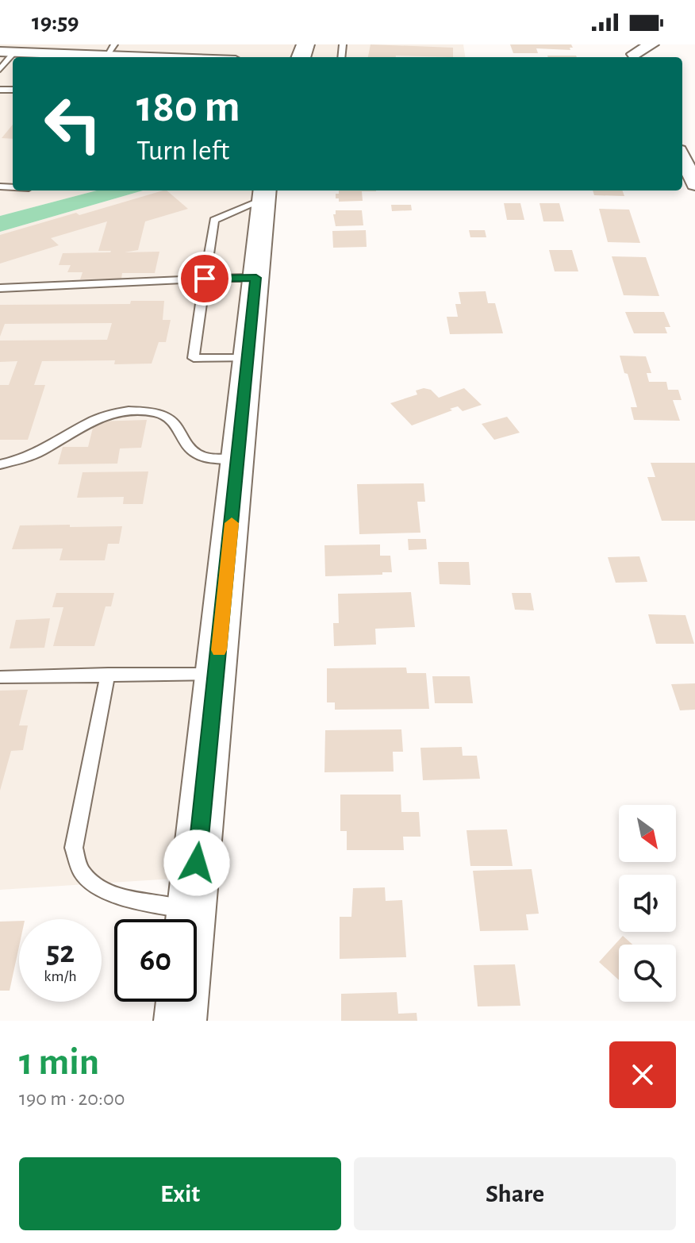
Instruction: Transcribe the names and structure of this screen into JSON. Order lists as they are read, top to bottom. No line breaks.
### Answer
{"north":"bottom right","page":{"status":"19:59","turn":["180 m","Turn left"],"speed":"52 km/h","limit":"60","heading":["1 min","190 m · 20:00"],"buttons":["Exit","Share"]}}
